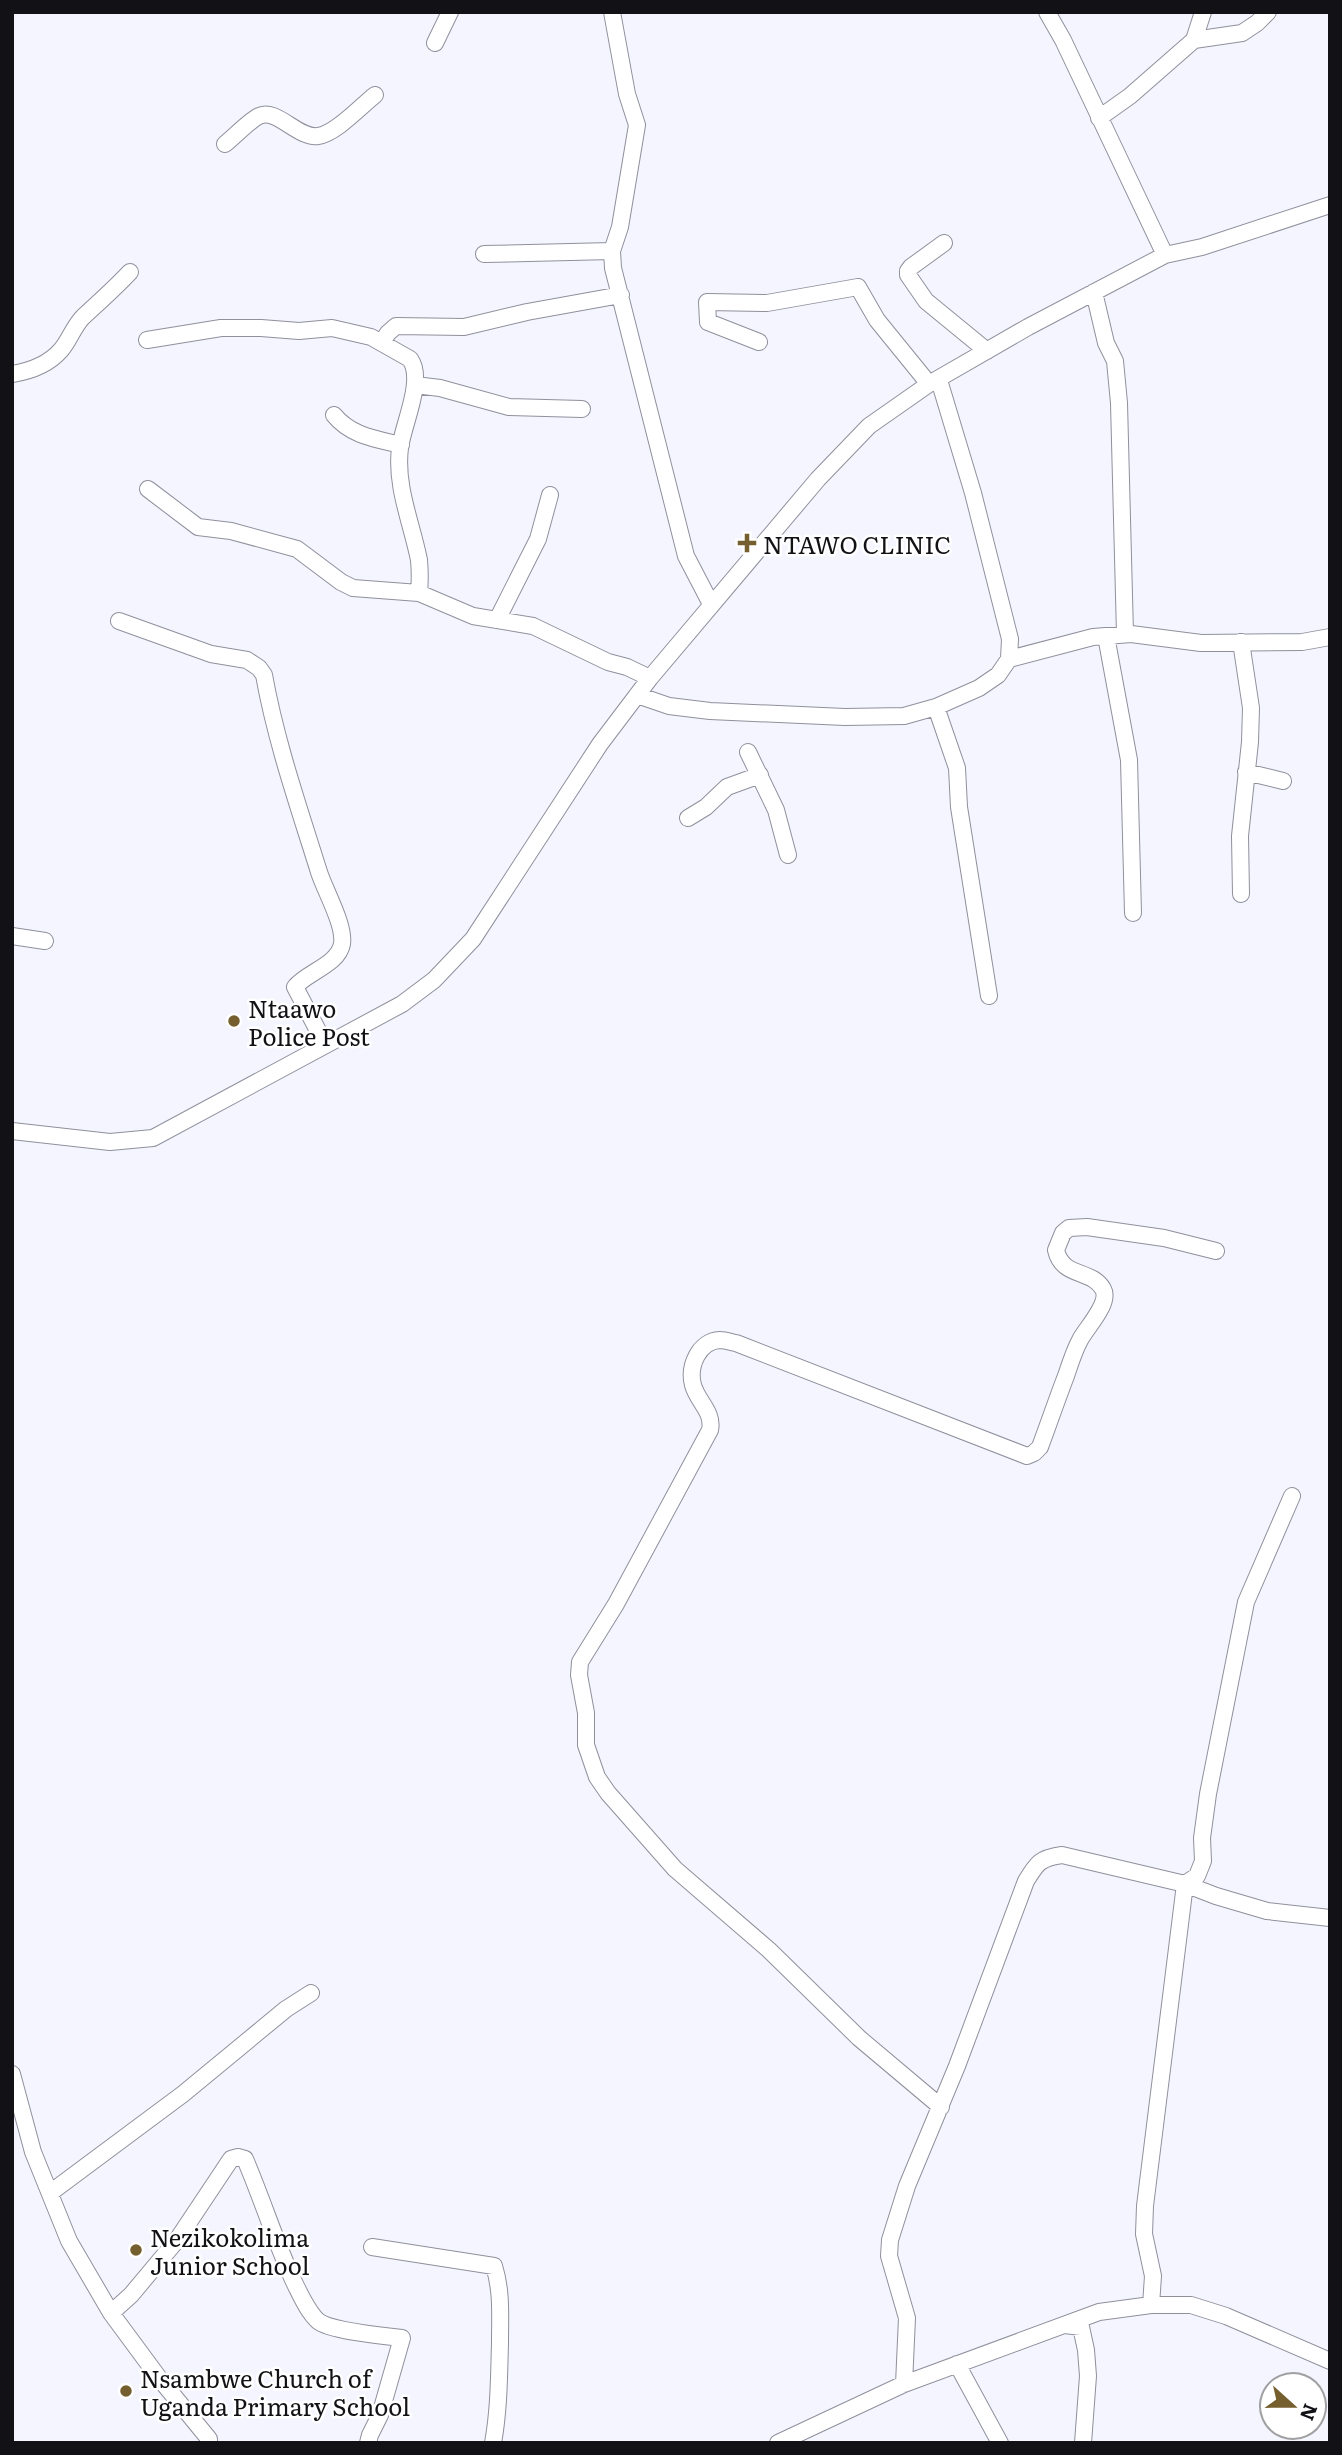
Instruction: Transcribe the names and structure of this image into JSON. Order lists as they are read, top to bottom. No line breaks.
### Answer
{"places":{"health":["NTAWO CLINIC"],"other":["Ntaawo Police Post","Nezikokolima Junior School","Nsambwe Church of Uganda Primary School"]},"north":"right"}
